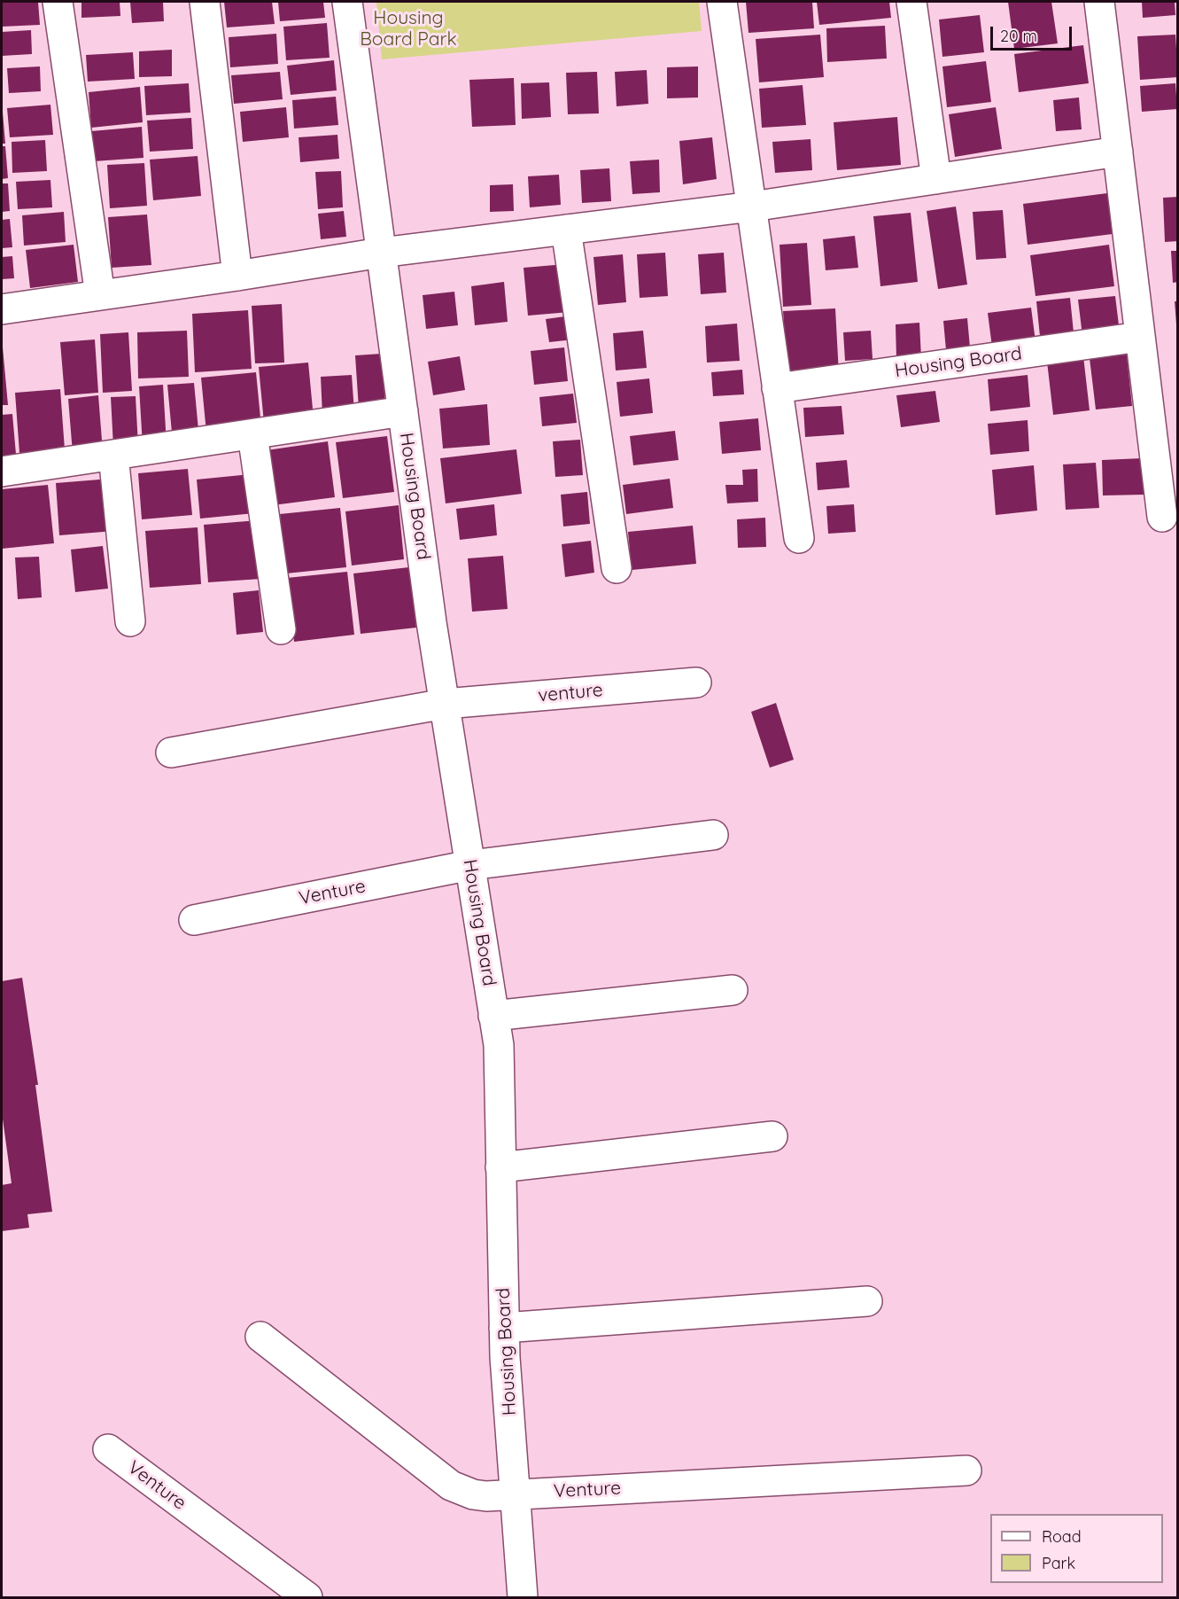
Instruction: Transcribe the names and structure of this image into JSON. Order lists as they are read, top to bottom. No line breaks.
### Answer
{"streets":{"street":["Housing Board","venture","Venture"]},"crossings":[["Housing Board","venture"],["Housing Board","Venture"]],"parks":["Housing Board Park"],"legend":["Road","Park"],"scale_bar":"20 m"}
